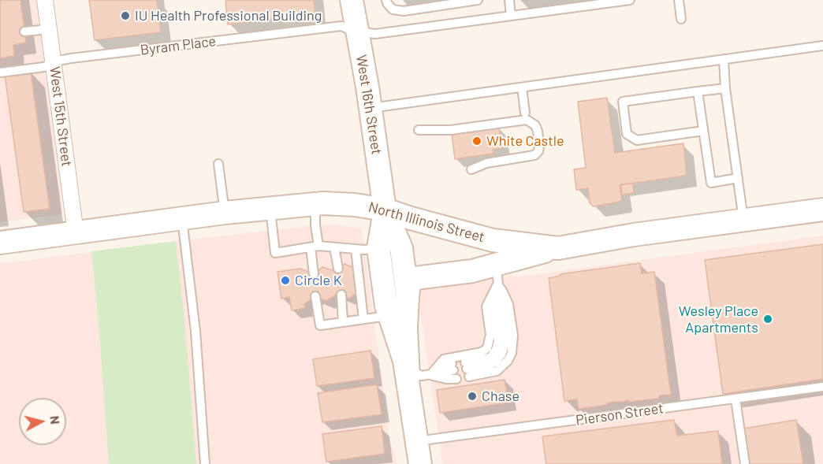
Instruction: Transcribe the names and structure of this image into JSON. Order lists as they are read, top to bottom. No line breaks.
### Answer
{"streets":{"main road":["West 16th Street","North Illinois Street"],"street":["West 15th Street"],"lane":["Byram Place","Pierson Street"]},"crossings":[["Byram Place","West 16th Street"],["Byram Place","West 15th Street"],["West 16th Street","North Illinois Street"],["West 16th Street","Pierson Street"],["West 15th Street","North Illinois Street"]],"places":["IU Health Professional Building","White Castle","Circle K","Wesley Place Apartments","Chase"],"north":"right"}
